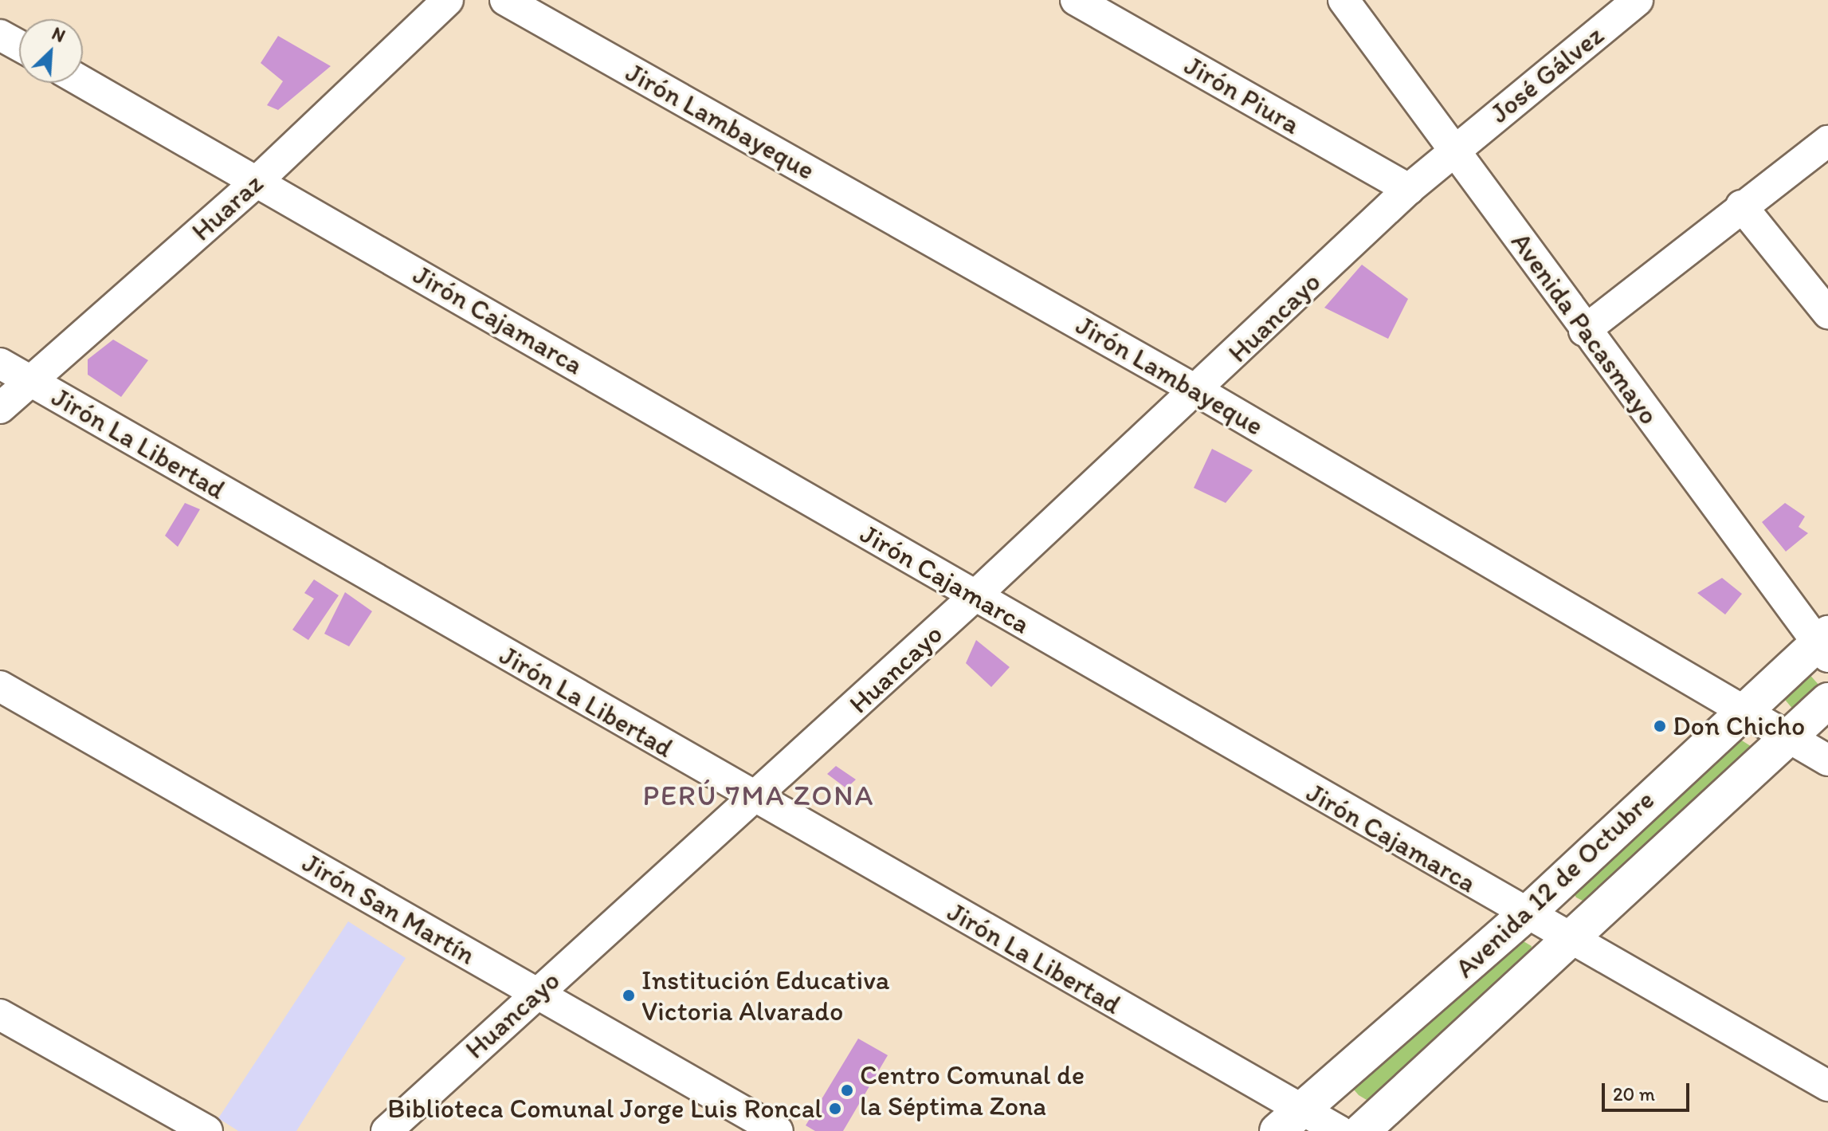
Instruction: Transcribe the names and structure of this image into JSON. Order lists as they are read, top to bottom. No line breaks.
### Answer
{"streets":{"main road":["Avenida 12 de Octubre"],"street":["José Gálvez","Jirón Piura","Jirón Lambayeque","Huaraz","Huancayo","Jirón Cajamarca","Avenida Pacasmayo","Jirón La Libertad","Jirón San Martín"]},"crossings":[["José Gálvez","Huancayo"],["José Gálvez","Avenida Pacasmayo"],["Jirón Piura","Huancayo"],["Jirón Lambayeque","Huancayo"],["Jirón Lambayeque","Avenida 12 de Octubre"],["Huaraz","Jirón Cajamarca"],["Huaraz","Jirón La Libertad"],["Huancayo","Jirón Cajamarca"],["Huancayo","Avenida Pacasmayo"],["Huancayo","Jirón La Libertad"],["Huancayo","Jirón San Martín"],["Jirón Cajamarca","Avenida 12 de Octubre"],["Avenida Pacasmayo","Avenida 12 de Octubre"],["Jirón La Libertad","Avenida 12 de Octubre"]],"districts":["PERÚ 7MA ZONA"],"places":["Don Chicho","Institución Educativa Victoria Alvarado","Centro Comunal de la Séptima Zona","Biblioteca Comunal Jorge Luis Roncal"],"scale_bar":"20 m","north":"top right"}
